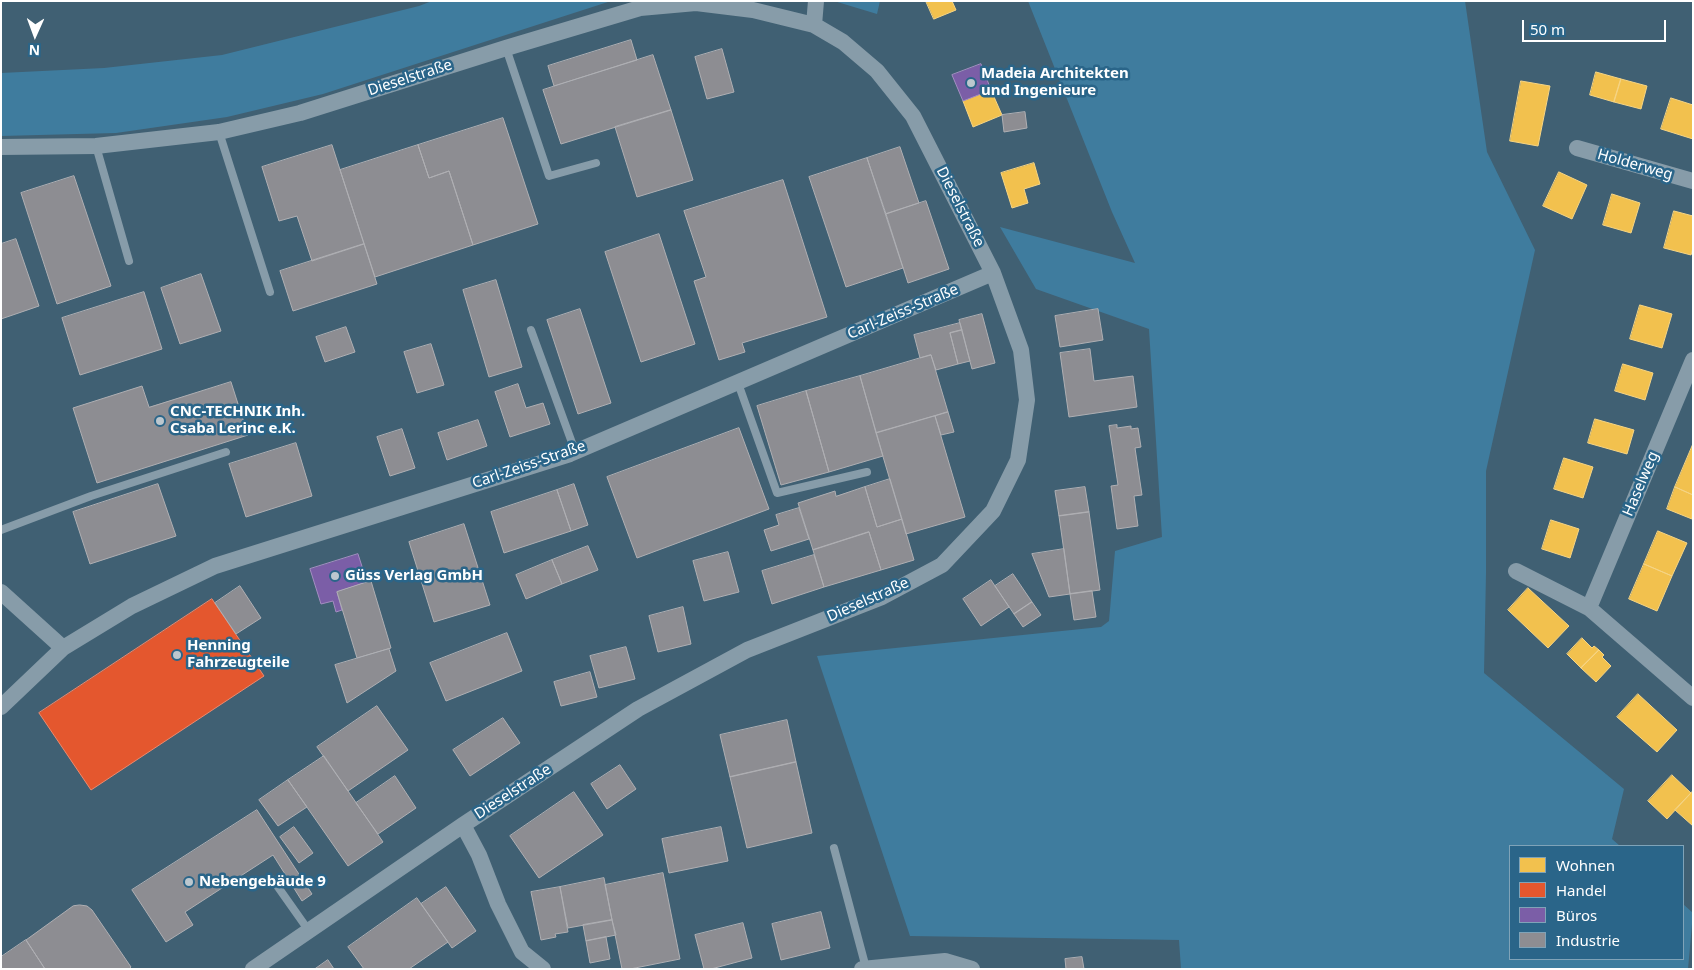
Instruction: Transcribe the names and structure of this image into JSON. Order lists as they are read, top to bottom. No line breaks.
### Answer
{"streets":{"street":["Dieselstraße","Holderweg","Carl-Zeiss-Straße","Haselweg"]},"crossings":[["Dieselstraße","Carl-Zeiss-Straße"]],"places":["Madeia Architekten und Ingenieure","CNC-TECHNIK Inh. Csaba Lerinc e.K.","Güss Verlag GmbH","Henning Fahrzeugteile","Nebengebäude 9"],"legend":["Wohnen","Handel","Büros","Industrie"],"scale_bar":"50 m","north":"bottom"}
